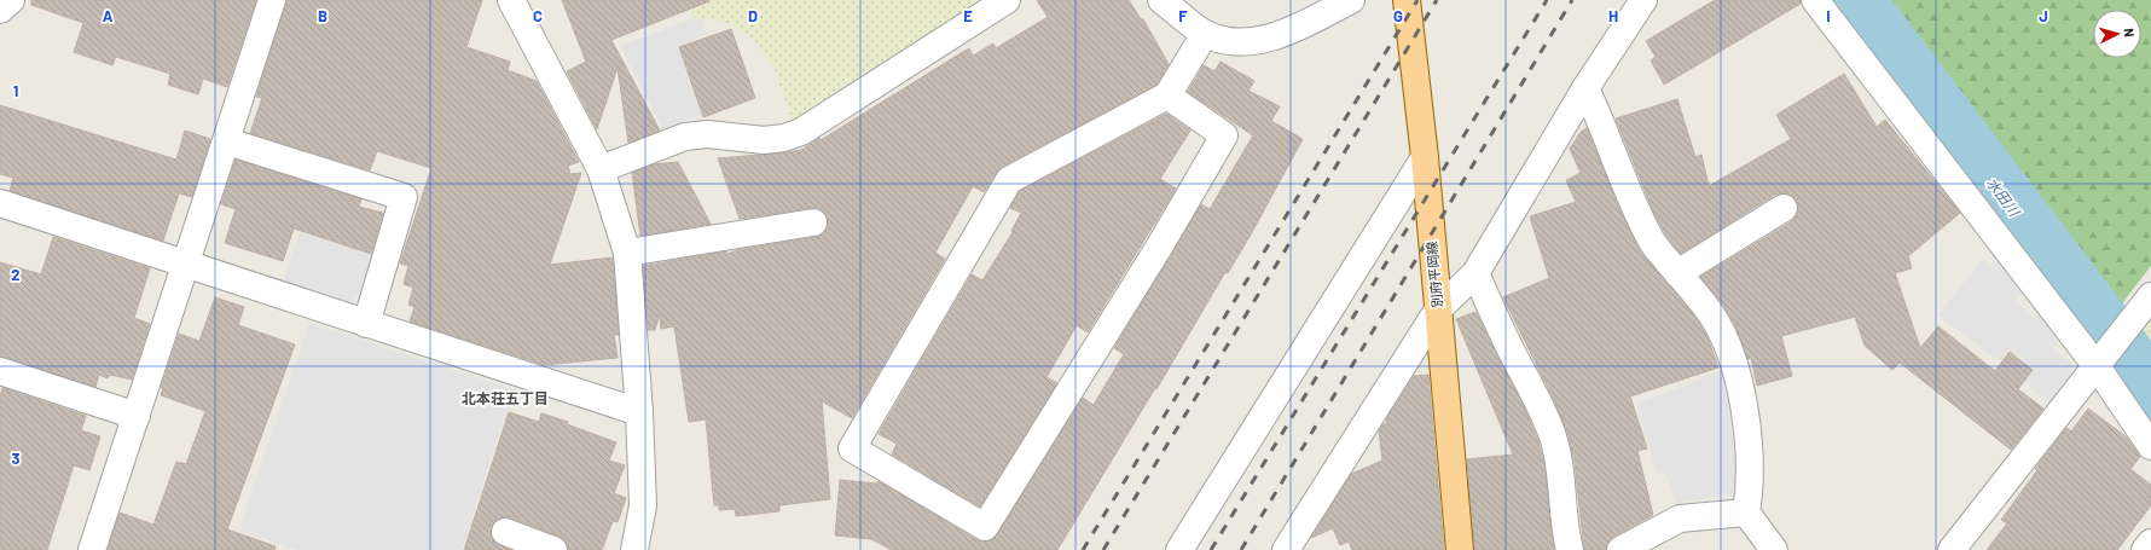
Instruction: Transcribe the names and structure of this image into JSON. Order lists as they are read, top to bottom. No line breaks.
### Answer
{"streets":{"main road":["別府平岡線"]},"districts":["北本荘五丁目"],"water":["水田川"],"north":"right","grid":{"columns":["A","B","C","D","E","F","G","H","I","J"],"rows":["1","2","3"]}}
